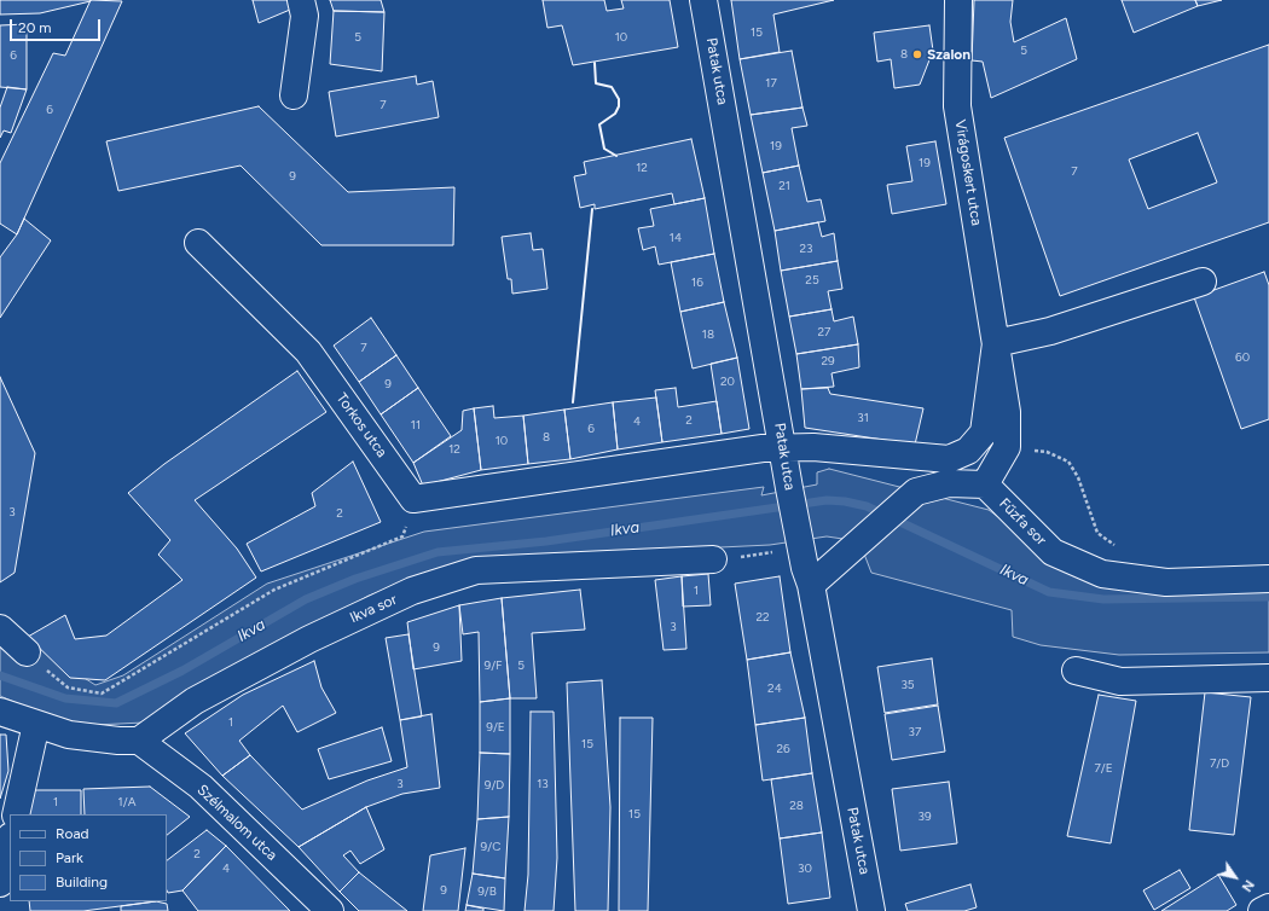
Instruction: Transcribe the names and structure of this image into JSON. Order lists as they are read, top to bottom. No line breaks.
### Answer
{"streets":{"street":["Patak utca","Virágoskert utca","Torkos utca","Fűzfa sor","Ikva sor","Szélmalom utca"]},"crossings":[["Patak utca","Virágoskert utca"],["Ikva sor","Szélmalom utca"]],"water":["Ikva"],"places":["Szalon"],"house_numbers":["15","5","10","5","8","6","17","7","6","19","19","12","7","9","21","14","23","25","16","27","18","7","60","29","20","9","31","2","4","11","6","8","10","12","3","2","1","22","3","9","9/F","5","35","24","1","9/E","37","15","26","7/D","7/E","3","13","9/D","1","1/A","28","15","39","9/C","2","4","30","9","9/B"],"legend":["Road","Park","Building"],"scale_bar":"20 m","north":"bottom right"}
